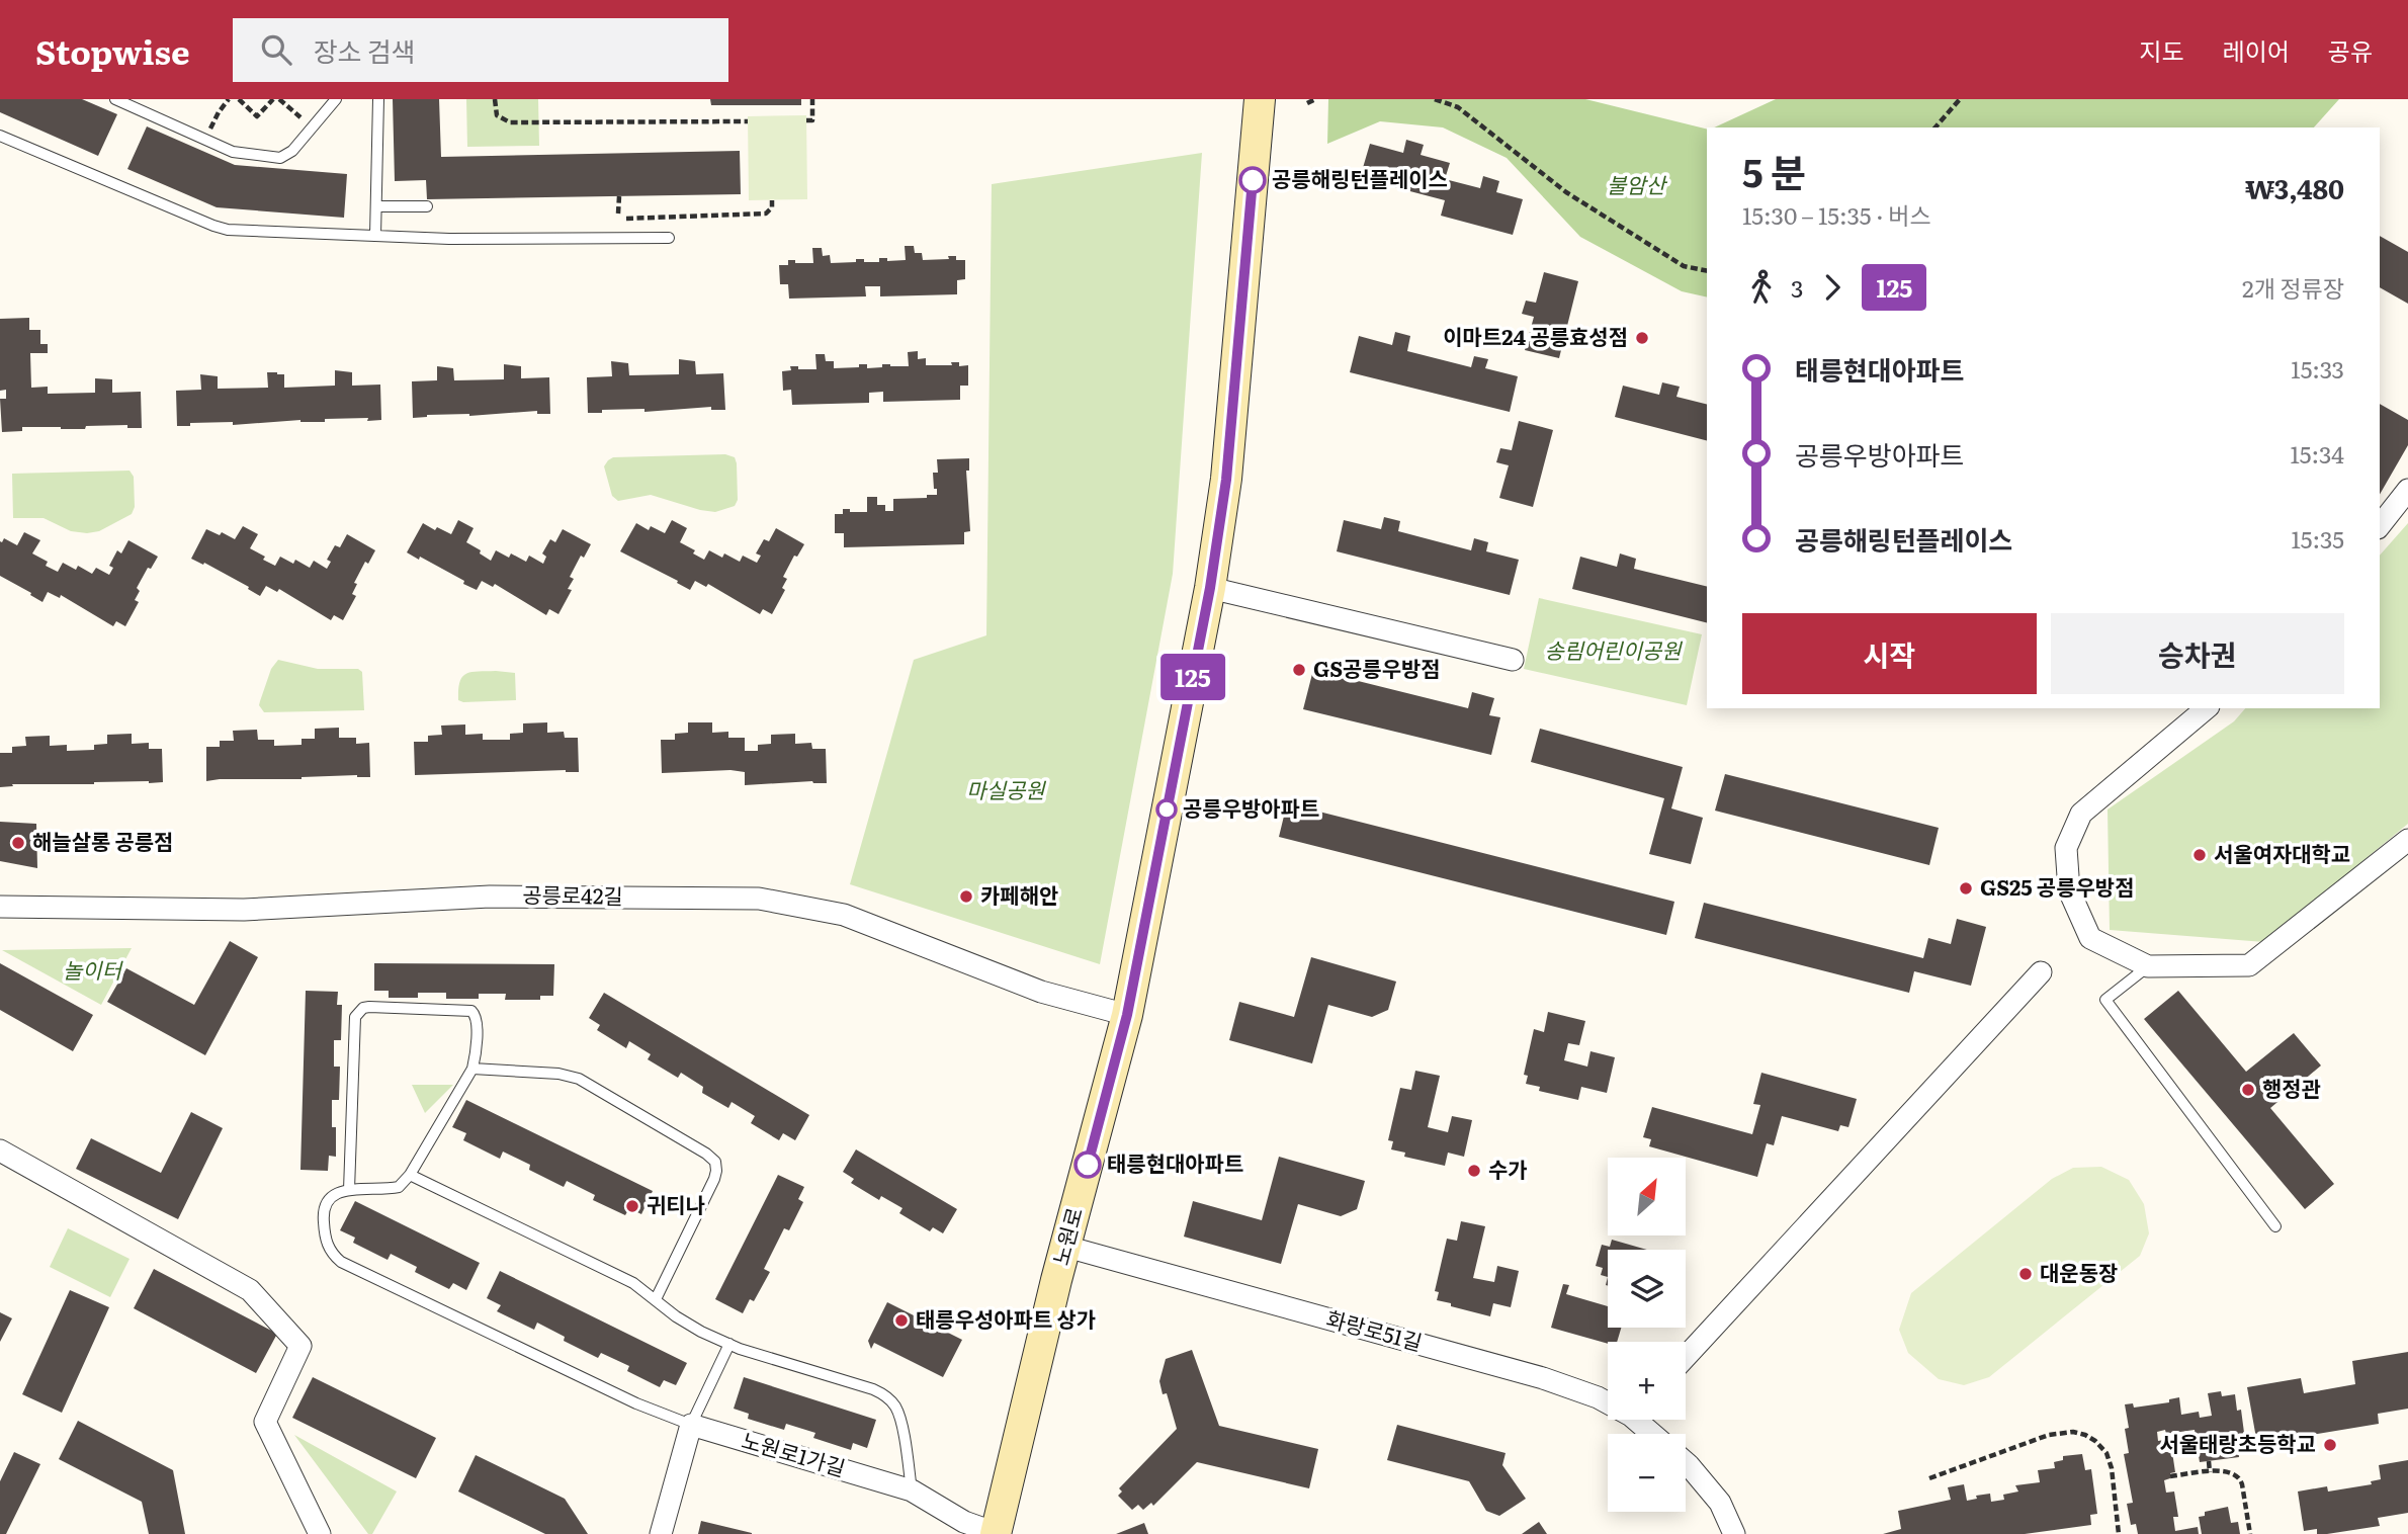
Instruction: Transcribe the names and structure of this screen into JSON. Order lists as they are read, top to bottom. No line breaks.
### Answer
{"streets":{"main road":["노원로"],"street":["공릉로42길","화랑로51길","노원로1가길"]},"crossings":[["공릉로42길","노원로"],["노원로","화랑로51길"],["노원로","노원로1가길"]],"parks":["불암산","송림어린이공원","마실공원","놀이터"],"places":["공릉해링턴플레이스","이마트24 공릉효성점","GS공릉우방점","공릉우방아파트","해늘살롱 공릉점","서울여자대학교","GS25 공릉우방점","카페해안","행정관","태릉현대아파트","수가","귀티나","대운동장","태릉우성아파트 상가","서울태랑초등학교"],"lines":["bus line 125"],"north":"top right","page":{"header":"Stopwise","search":"장소 검색","nav":["지도","레이어","공유"],"on_map":"125","heading":["5 분","15:30 – 15:35 · 버스","₩3,480"],"legs":["3","125","2개 정류장"],"list":[{"name":"태릉현대아파트","value":"15:33"},{"name":"공릉우방아파트","value":"15:34"},{"name":"공릉해링턴플레이스","value":"15:35"}],"buttons":["시작","승차권"],"map_buttons":["+","−"]}}
